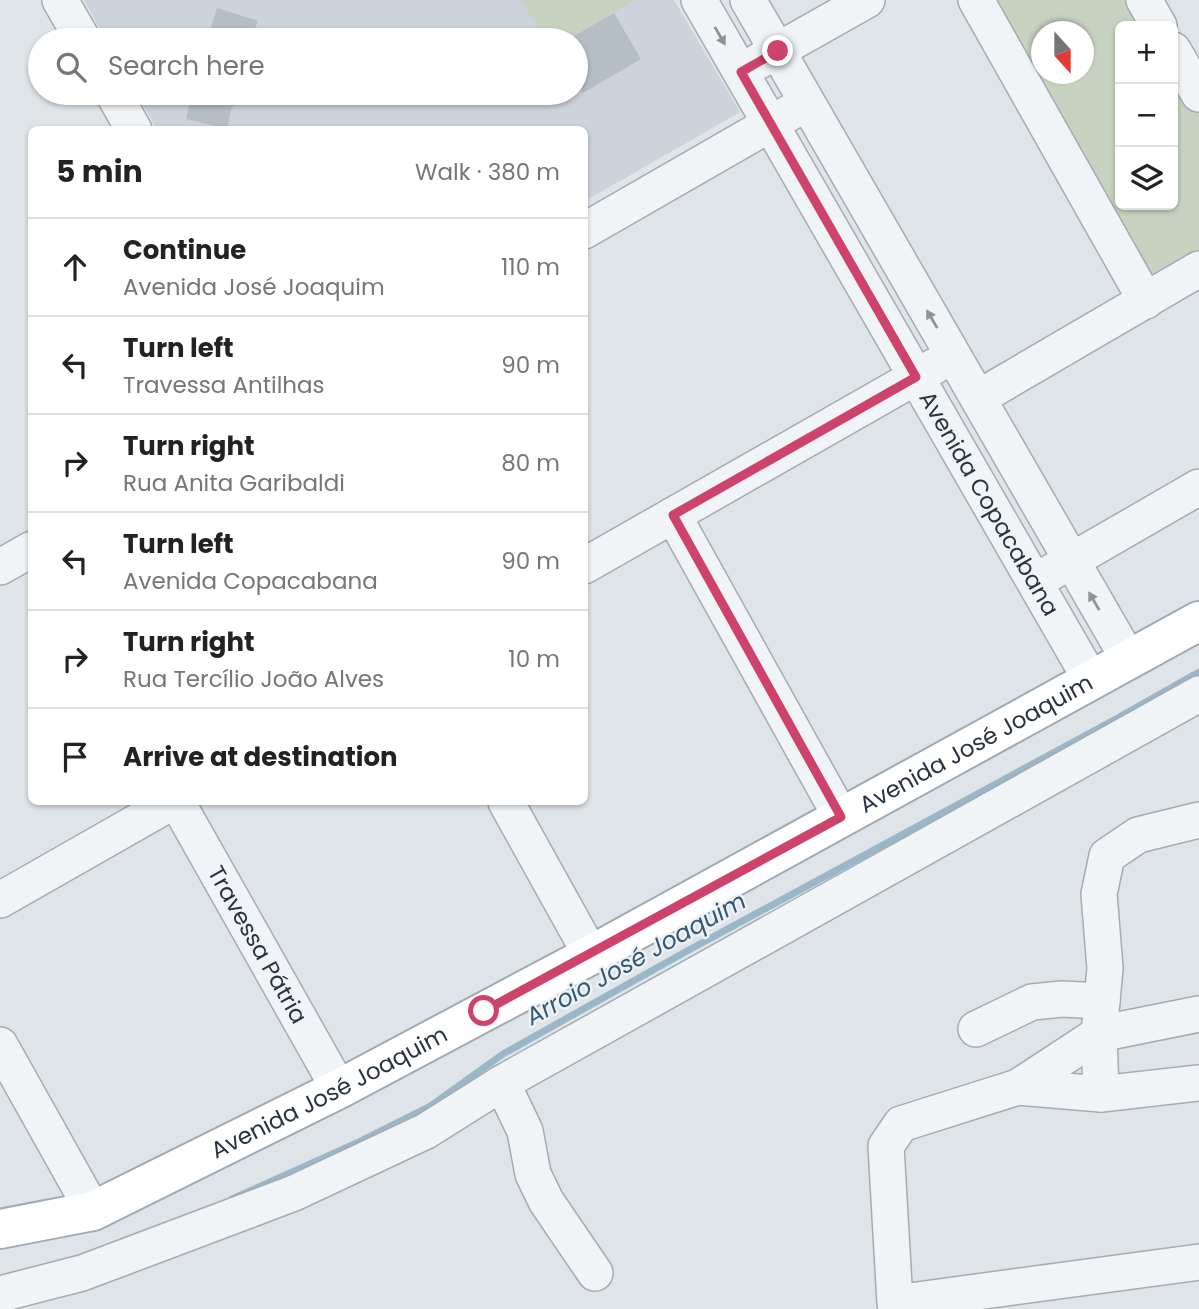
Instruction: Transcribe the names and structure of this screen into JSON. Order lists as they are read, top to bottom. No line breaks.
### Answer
{"streets":{"main road":["Avenida José Joaquim"],"street":["Avenida Copacabana","Travessa Pátria"]},"crossings":[["Avenida Copacabana","Avenida José Joaquim"],["Avenida José Joaquim","Travessa Pátria"]],"water":["Arroio José Joaquim"],"north":"bottom","page":{"map_buttons":["+","−"],"search":"Search here","heading":["5 min","Walk · 380 m"],"list":[["Continue","Avenida José Joaquim","110 m"],["Turn left","Travessa Antilhas","90 m"],["Turn right","Rua Anita Garibaldi","80 m"],["Turn left","Avenida Copacabana","90 m"],["Turn right","Rua Tercílio João Alves","10 m"],"Arrive at destination"]}}
